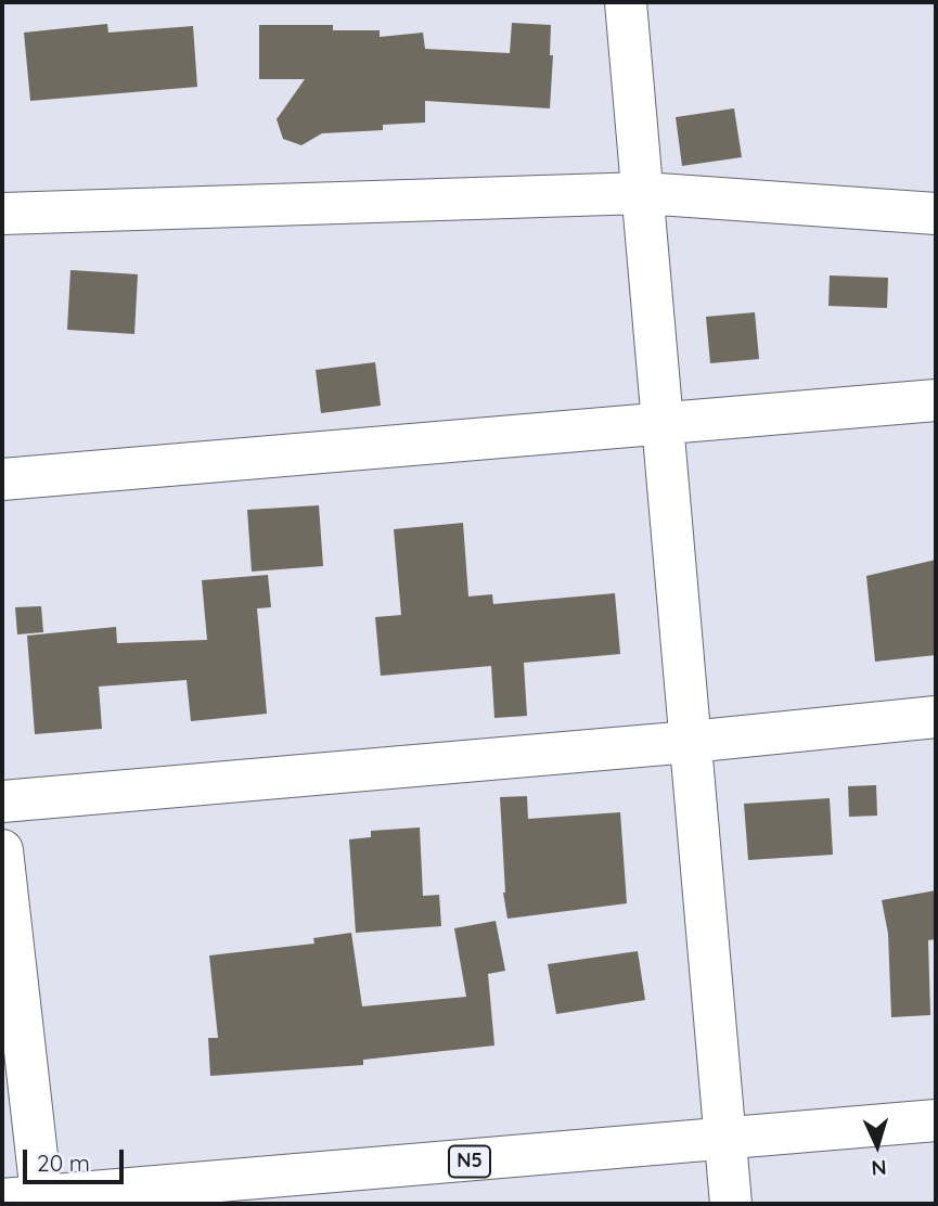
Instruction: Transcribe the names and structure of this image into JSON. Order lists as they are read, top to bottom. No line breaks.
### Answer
{"streets":{"main road":["N5"]},"scale_bar":"20 m","north":"bottom"}
